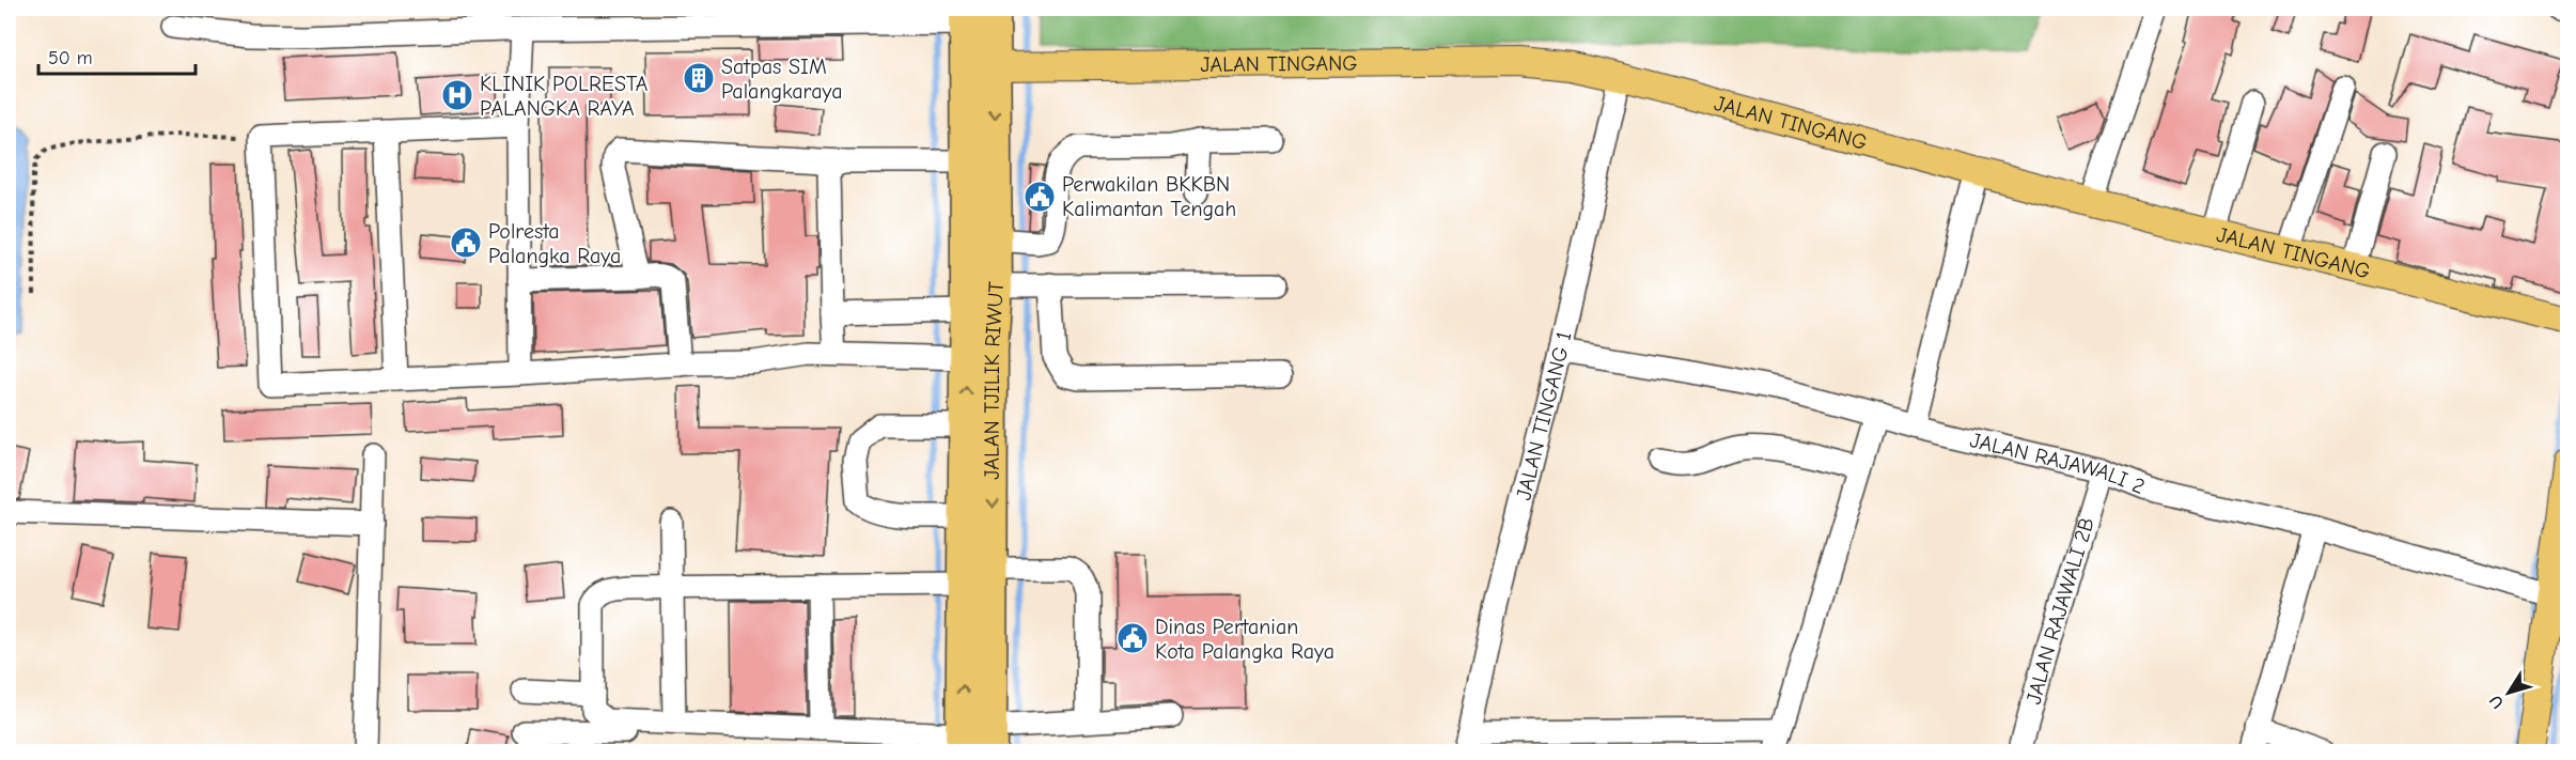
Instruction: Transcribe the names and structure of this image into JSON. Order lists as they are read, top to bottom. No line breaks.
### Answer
{"streets":{"highway":["JALAN TJILIK RIWUT"],"main road":["JALAN TINGANG"],"street":["JALAN TINGANG 1","JALAN RAJAWALI 2","JALAN RAJAWALI 2B"]},"crossings":[["JALAN TINGANG","JALAN TJILIK RIWUT"],["JALAN TINGANG","JALAN TINGANG 1"],["JALAN TINGANG 1","JALAN RAJAWALI 2"],["JALAN RAJAWALI 2","JALAN RAJAWALI 2B"]],"places":{"building":["Satpas SIM Palangkaraya"],"hospital":["KLINIK POLRESTA PALANGKA RAYA"],"public building":["Perwakilan BKKBN Kalimantan Tengah","Polresta Palangka Raya","Dinas Pertanian Kota Palangka Raya"]},"scale_bar":"50 m","north":"bottom left"}
